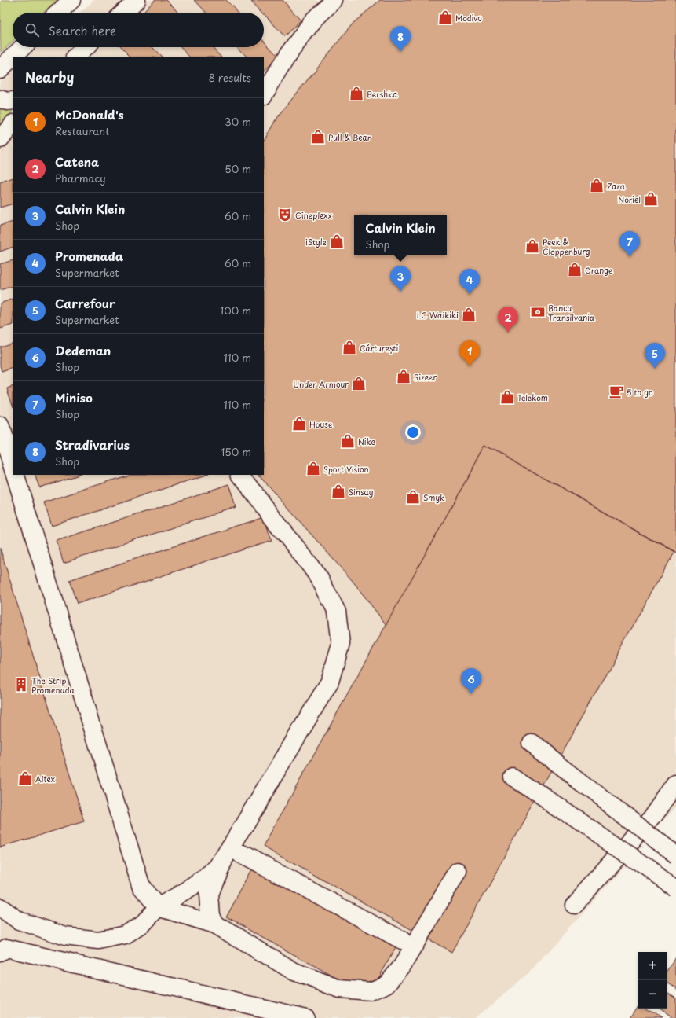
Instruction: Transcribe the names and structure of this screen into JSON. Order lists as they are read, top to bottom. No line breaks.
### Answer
{"places":{"shop":["Modivo","Bershka","Pull & Bear","Zara","Noriel","iStyle","Peek & Cloppenburg","Orange","LC Waikiki","Cărturești","Sizeer","Under Armour","Telekom","House","Nike","Sport Vision","Sinsay","Smyk","Altex"],"theatre":["Cineplexx"],"bank":["Banca Transilvania"],"cafe":["5 to go"],"building":["The Strip Promenada"]},"page":{"search":"Search here","pins":["8","7","3","4","2","1","5","6"],"heading":["Nearby","8 results"],"list":[{"mark":"1","name":"McDonald's","note":"Restaurant","value":"30 m"},{"mark":"2","name":"Catena","note":"Pharmacy","value":"50 m"},{"mark":"3","name":"Calvin Klein","note":"Shop","value":"60 m"},{"mark":"4","name":"Promenada","note":"Supermarket","value":"60 m"},{"mark":"5","name":"Carrefour","note":"Supermarket","value":"100 m"},{"mark":"6","name":"Dedeman","note":"Shop","value":"110 m"},{"mark":"7","name":"Miniso","note":"Shop","value":"110 m"},{"mark":"8","name":"Stradivarius","note":"Shop","value":"150 m"}],"popup":["Calvin Klein","Shop"],"map_buttons":["+","−"]}}
